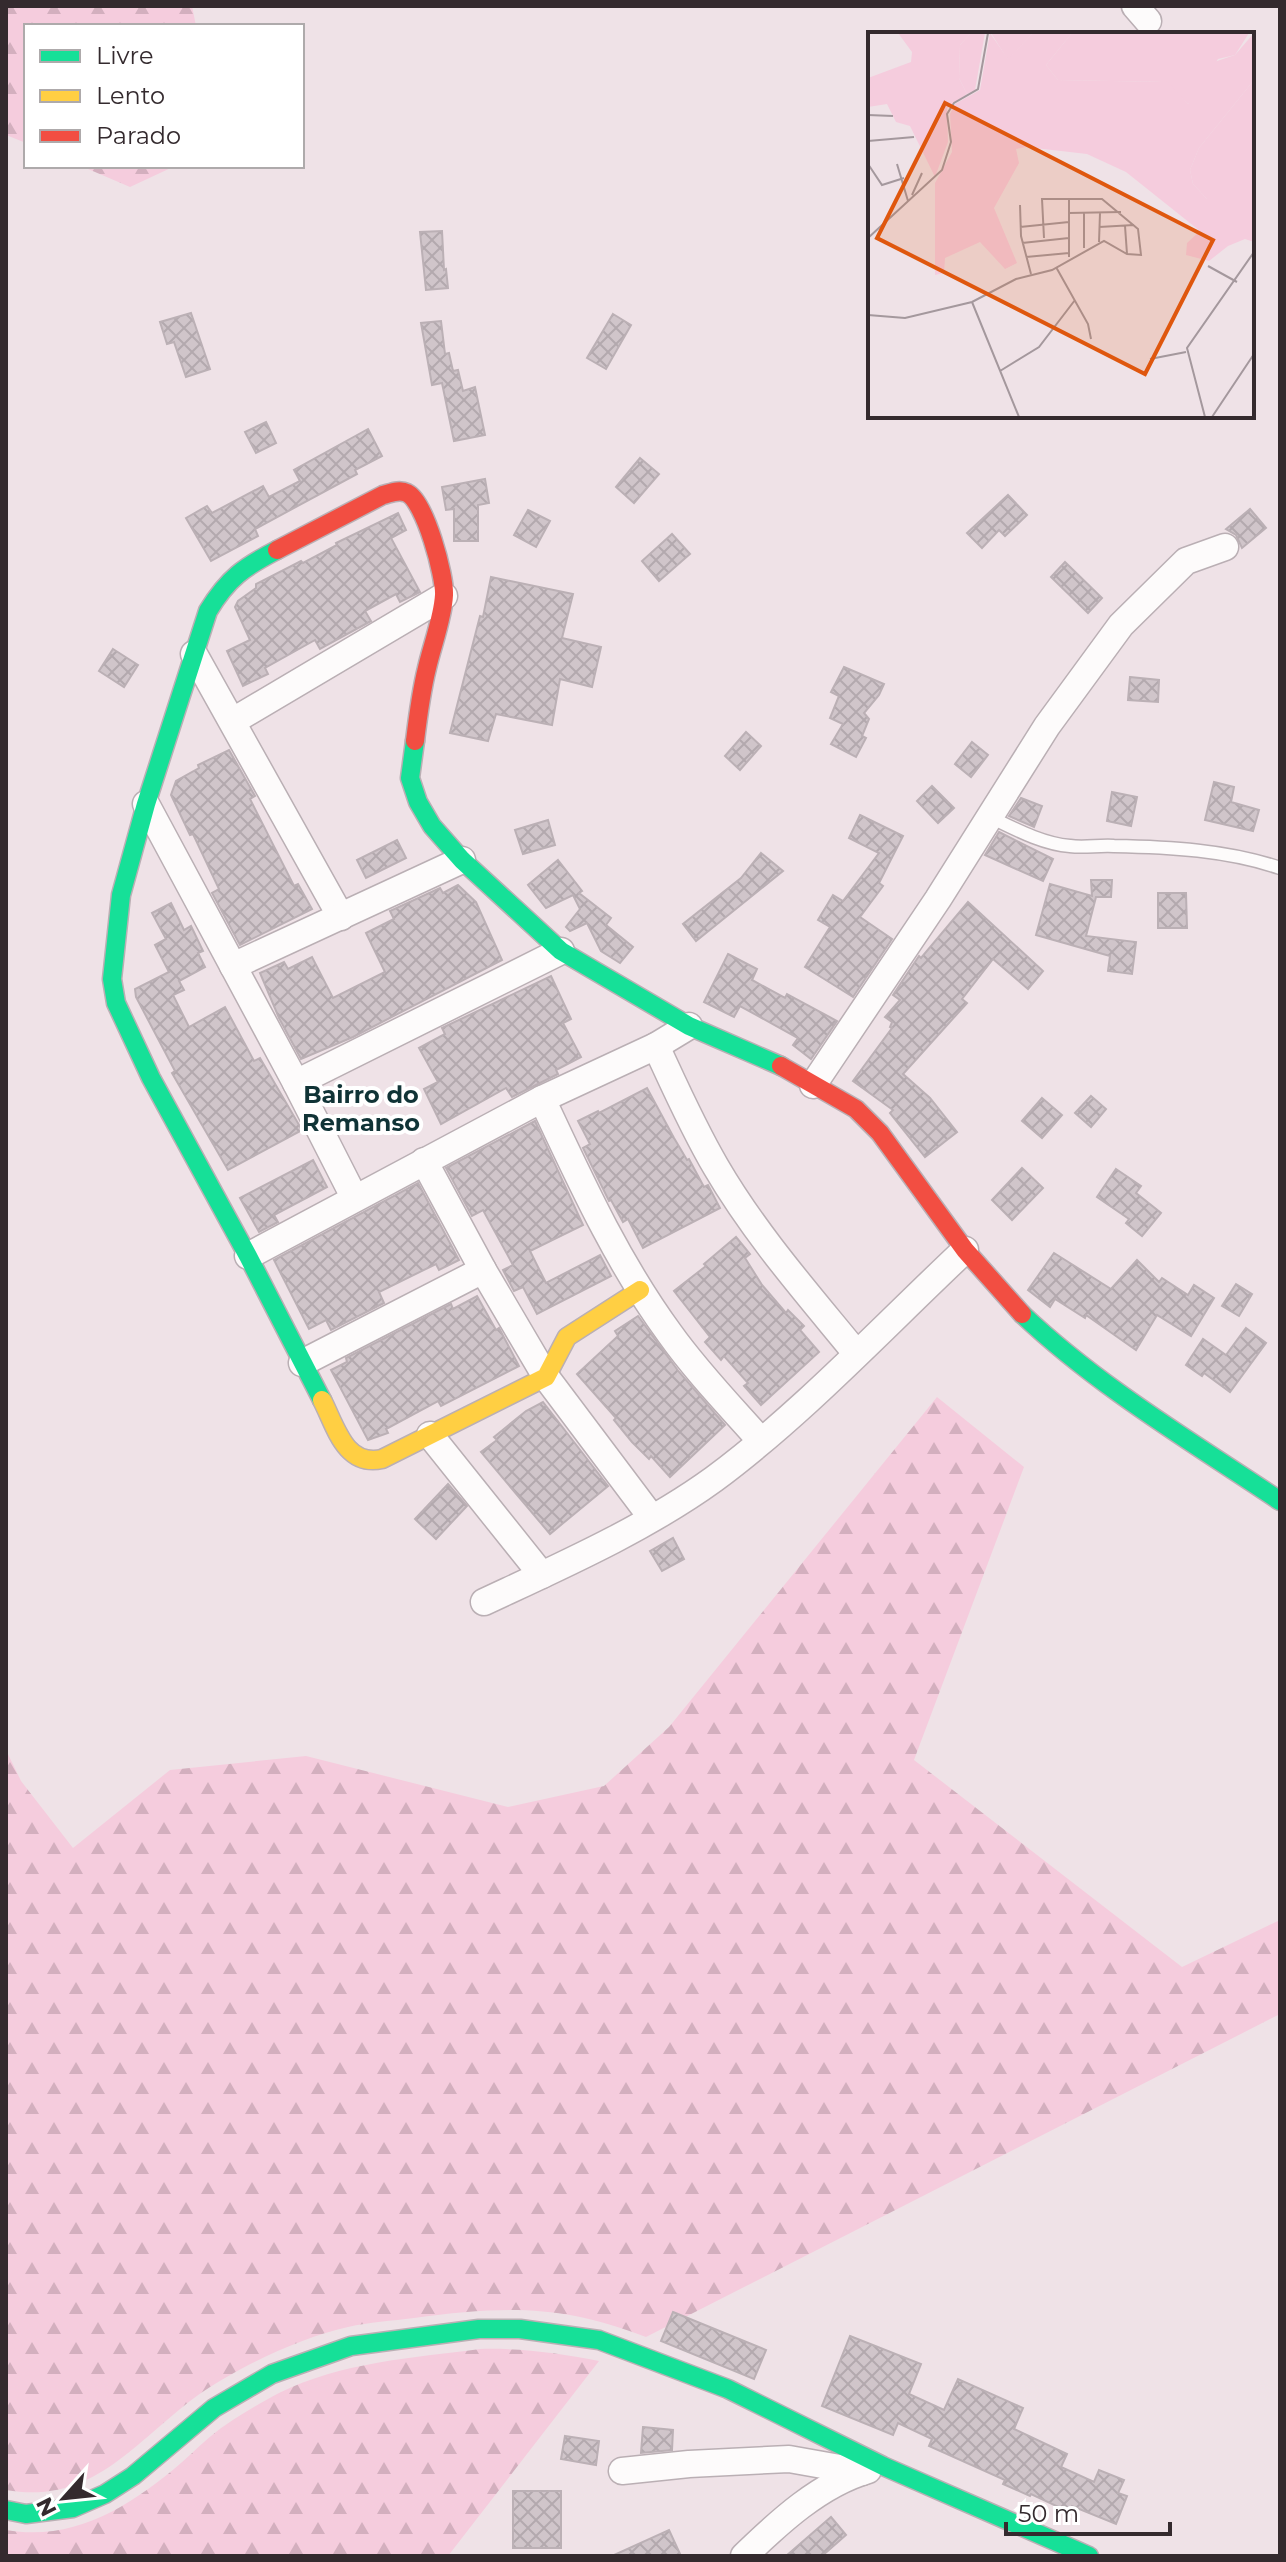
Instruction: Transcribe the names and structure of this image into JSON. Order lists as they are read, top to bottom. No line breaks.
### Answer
{"districts":["Bairro do Remanso"],"legend":["Livre","Lento","Parado"],"scale_bar":"50 m","north":"bottom left"}
